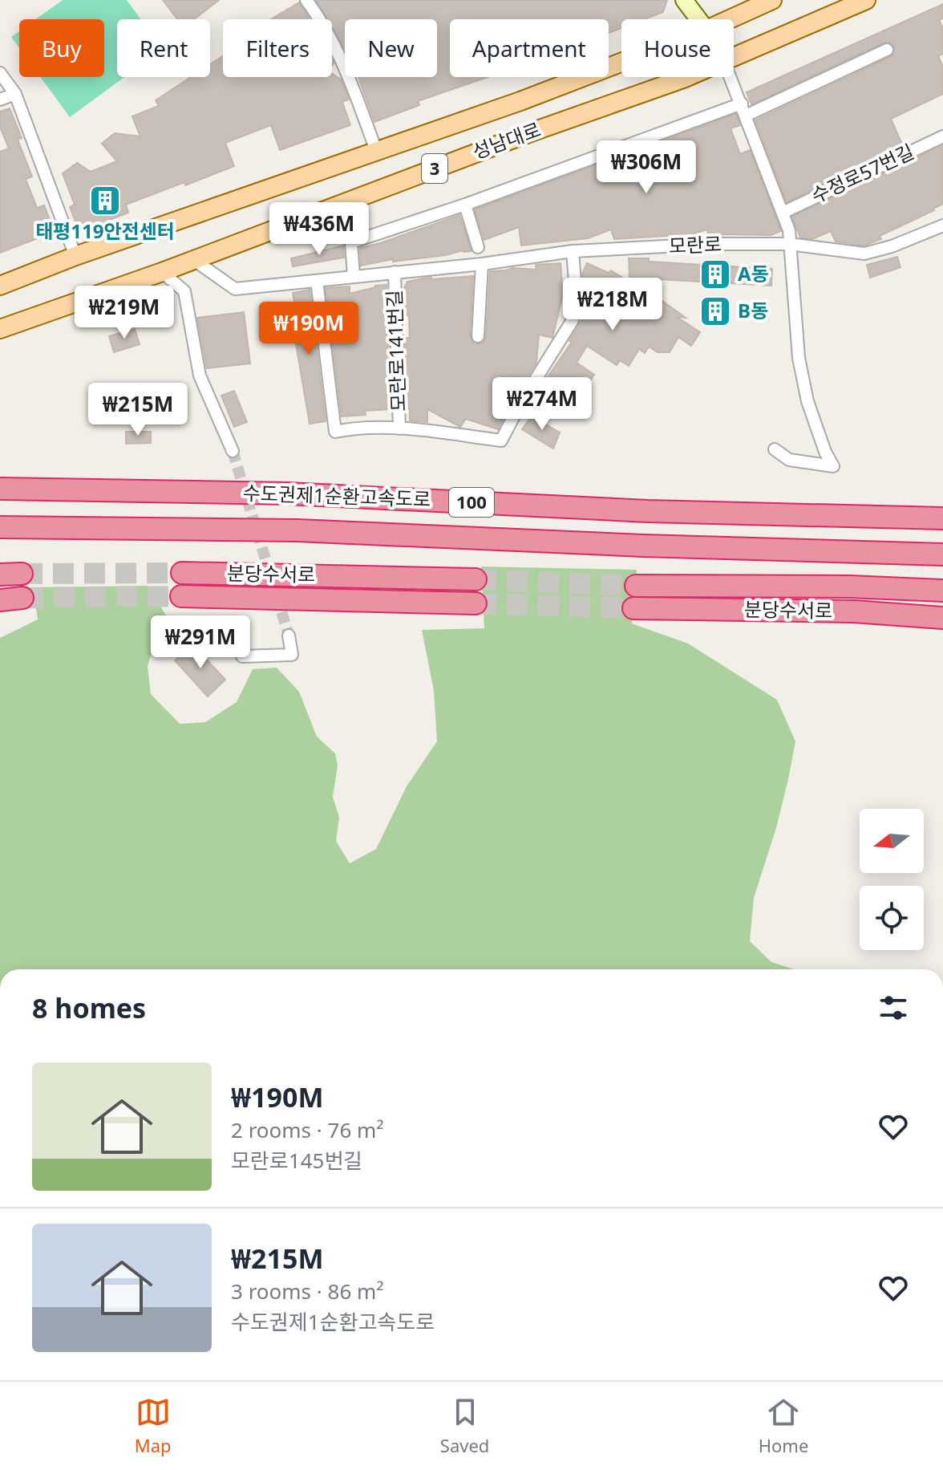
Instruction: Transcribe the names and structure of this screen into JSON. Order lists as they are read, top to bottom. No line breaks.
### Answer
{"streets":{"highway":["수도권제1순환고속도로","100","분당수서로"],"main road":["성남대로","3"],"street":["수정로57번길","모란로","모란로141번길"]},"crossings":[["성남대로","모란로"],["모란로","모란로141번길"]],"places":{"building":["태평119안전센터","A동","B동"]},"north":"left","page":{"chip":["Buy","Rent","Filters","New","Apartment","House"],"price":["₩306M","₩436M","₩218M","₩219M","₩190M","₩274M","₩215M","₩291M"],"heading":"8 homes","list":[{"name":"₩190M","note":"2 rooms · 76 m² · 모란로145번길"},{"name":"₩215M","note":"3 rooms · 86 m² · 수도권제1순환고속도로"}],"tabs":["Map","Saved","Home"]}}
